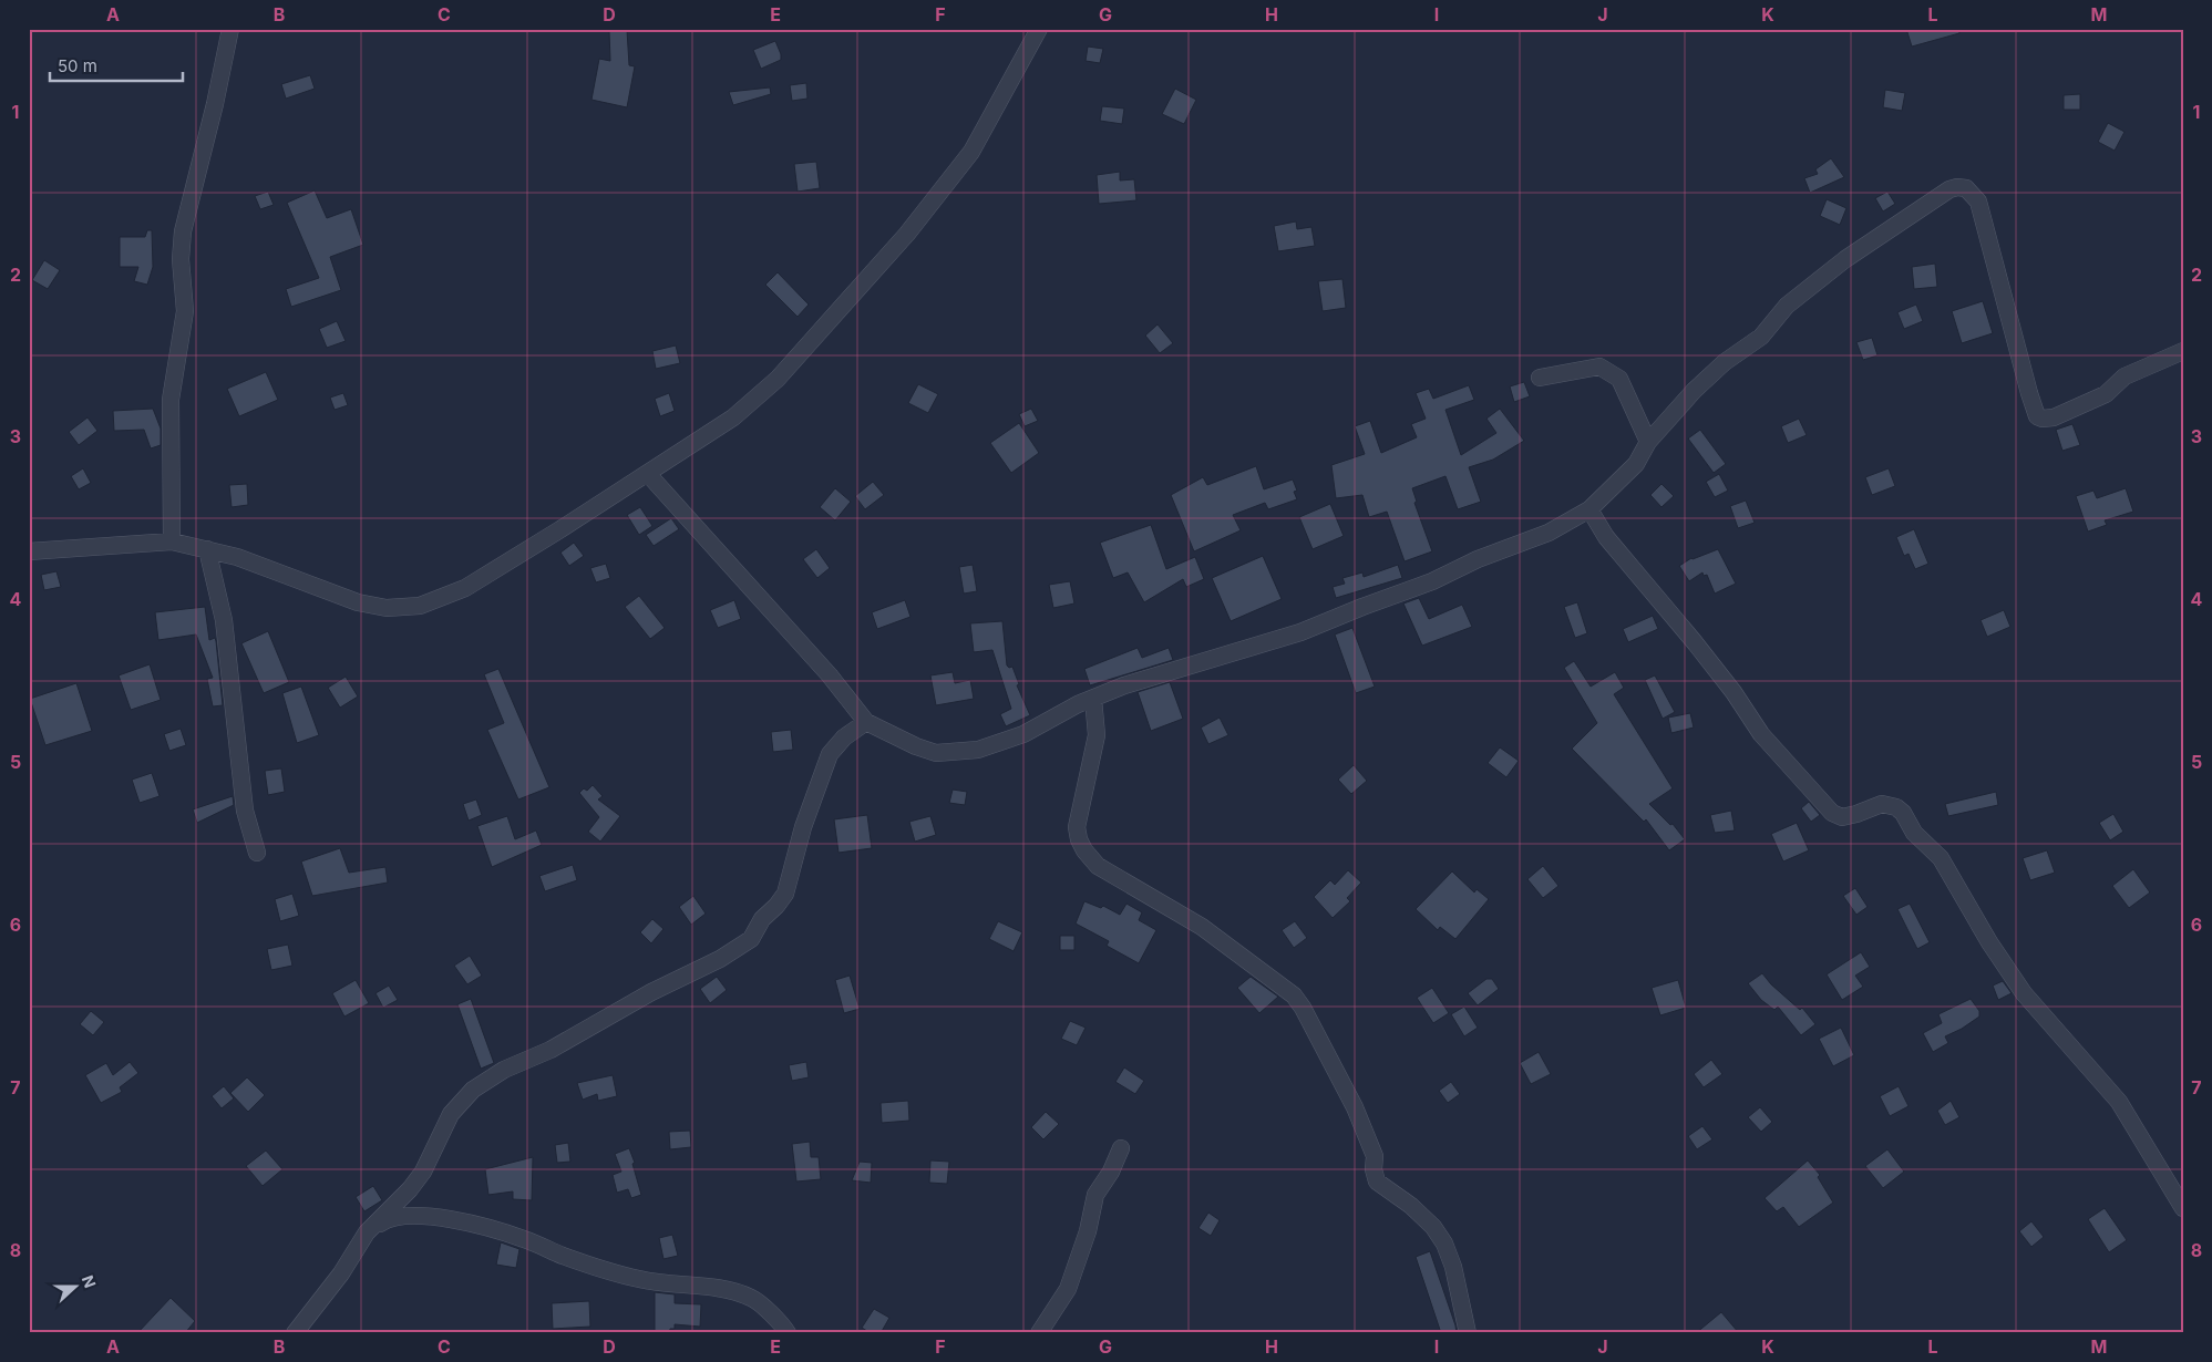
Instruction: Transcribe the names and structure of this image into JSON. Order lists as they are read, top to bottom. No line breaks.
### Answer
{"scale_bar":"50 m","north":"right","grid":{"columns":["A","B","C","D","E","F","G","H","I","J","K","L","M"],"rows":["1","2","3","4","5","6","7","8"]}}
